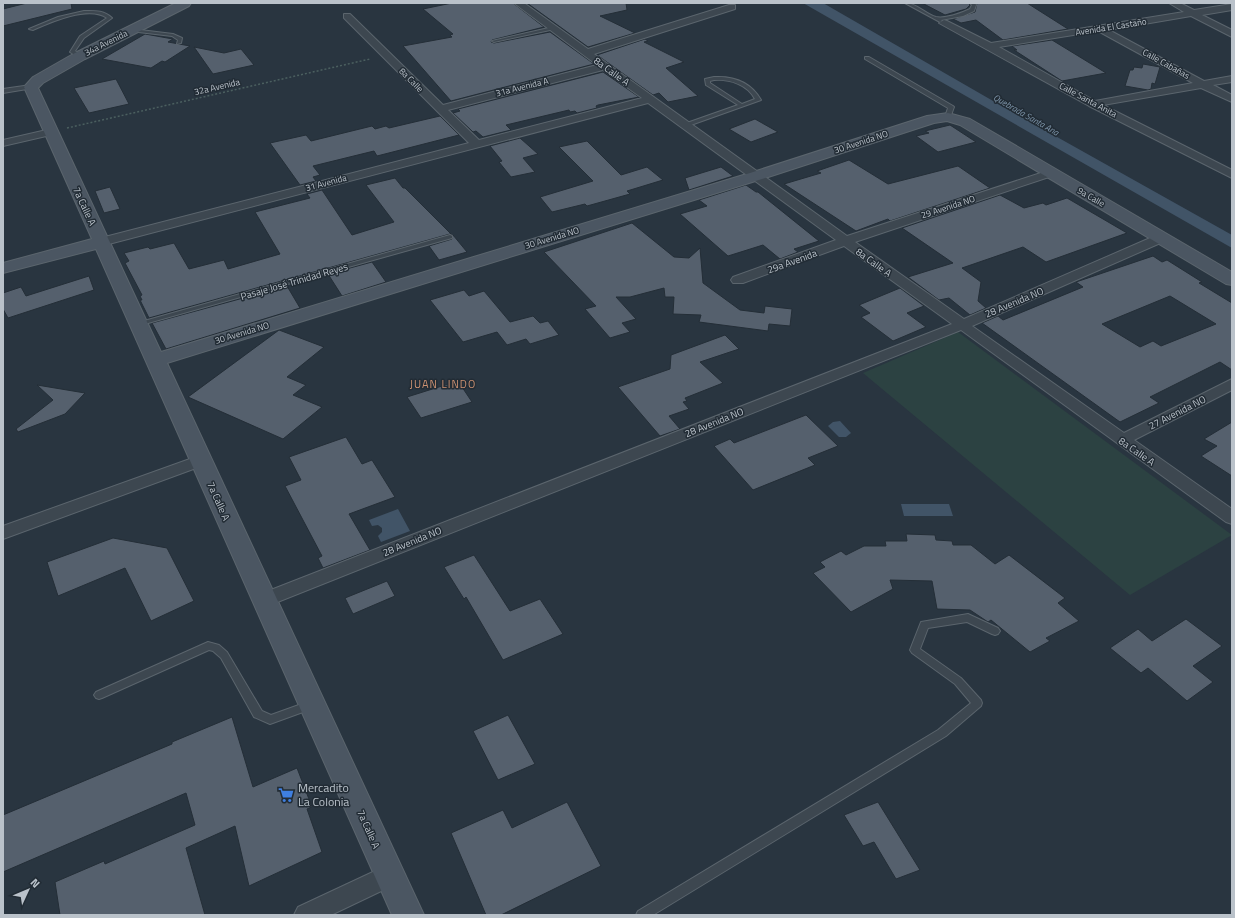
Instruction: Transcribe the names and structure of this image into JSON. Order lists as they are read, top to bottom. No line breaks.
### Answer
{"streets":{"street":["Avenida El Castaño","34a Avenida","Calle Cabañas","8a Calle A","8a Calle","31a Avenida A","Calle Santa Anita","30 Avenida NO","31 Avenida","9a Calle","7a Calle A","29 Avenida NO","29a Avenida","28 Avenida NO","27 Avenida NO"],"lane":["Pasaje José Trinidad Reyes"],"path":["32a Avenida"]},"crossings":[["Avenida El Castaño","Calle Cabañas"],["Avenida El Castaño","Calle Santa Anita"],["34a Avenida","7a Calle A"],["8a Calle A","31a Avenida A"],["8a Calle A","30 Avenida NO"],["8a Calle A","31 Avenida"],["8a Calle A","29 Avenida NO"],["8a Calle A","29a Avenida"],["8a Calle A","28 Avenida NO"],["8a Calle A","27 Avenida NO"],["8a Calle","32a Avenida"],["8a Calle","31a Avenida A"],["8a Calle","31 Avenida"],["32a Avenida","7a Calle A"],["30 Avenida NO","9a Calle"],["30 Avenida NO","7a Calle A"],["31 Avenida","7a Calle A"],["9a Calle","29 Avenida NO"],["9a Calle","28 Avenida NO"],["7a Calle A","Pasaje José Trinidad Reyes"],["7a Calle A","28 Avenida NO"],["29 Avenida NO","29a Avenida"]],"districts":["JUAN LINDO"],"water":["Quebrada Santa Ana"],"places":{"supermarket":["Mercadito La Colonia"]},"north":"top right"}
